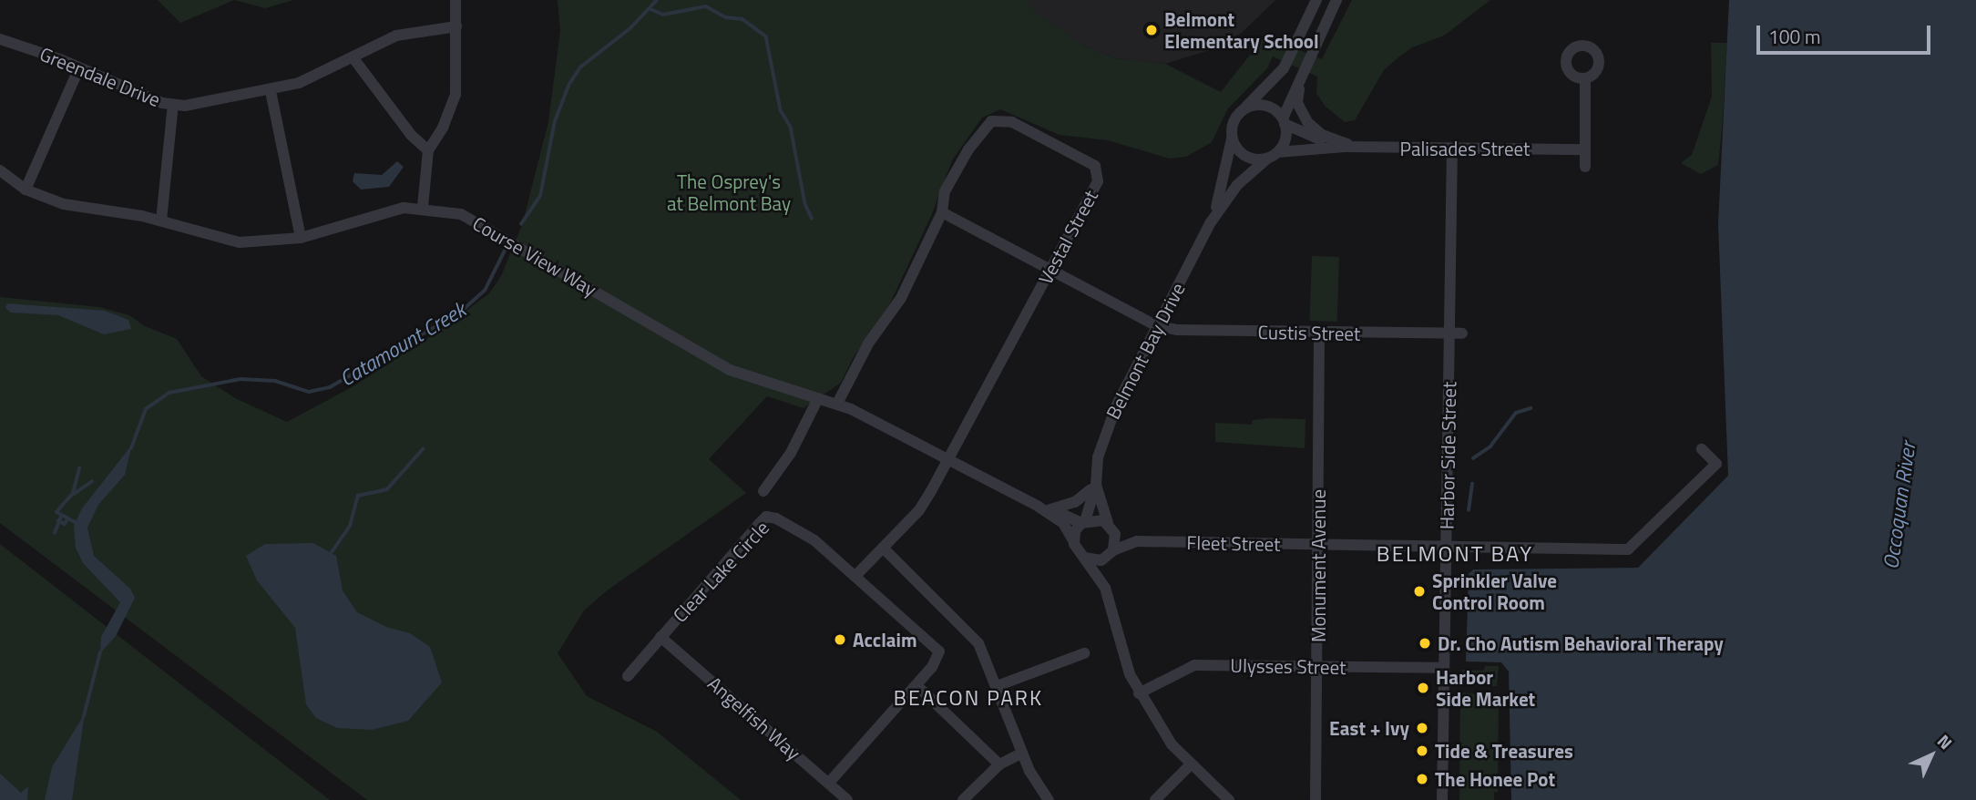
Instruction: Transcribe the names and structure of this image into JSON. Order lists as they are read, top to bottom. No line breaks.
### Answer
{"streets":{"street":["Greendale Drive","Palisades Street","Vestal Street","Course View Way","Custis Street","Belmont Bay Drive","Harbor Side Street","Fleet Street","Monument Avenue","Clear Lake Circle","Ulysses Street","Angelfish Way"]},"crossings":[["Palisades Street","Belmont Bay Drive"],["Palisades Street","Harbor Side Street"],["Vestal Street","Course View Way"],["Course View Way","Belmont Bay Drive"],["Course View Way","Fleet Street"],["Custis Street","Belmont Bay Drive"],["Custis Street","Harbor Side Street"],["Custis Street","Monument Avenue"],["Belmont Bay Drive","Fleet Street"],["Belmont Bay Drive","Ulysses Street"],["Harbor Side Street","Fleet Street"],["Harbor Side Street","Ulysses Street"],["Fleet Street","Monument Avenue"],["Monument Avenue","Ulysses Street"],["Clear Lake Circle","Angelfish Way"]],"districts":["BELMONT BAY","BEACON PARK"],"water":["Catamount Creek","Occoquan River"],"parks":["The Osprey's at Belmont Bay"],"places":["Belmont Elementary School","Sprinkler Valve Control Room","Acclaim","Dr. Cho Autism Behavioral Therapy","Harbor Side Market","East + Ivy","Tide & Treasures","The Honee Pot"],"scale_bar":"100 m","north":"top right"}
